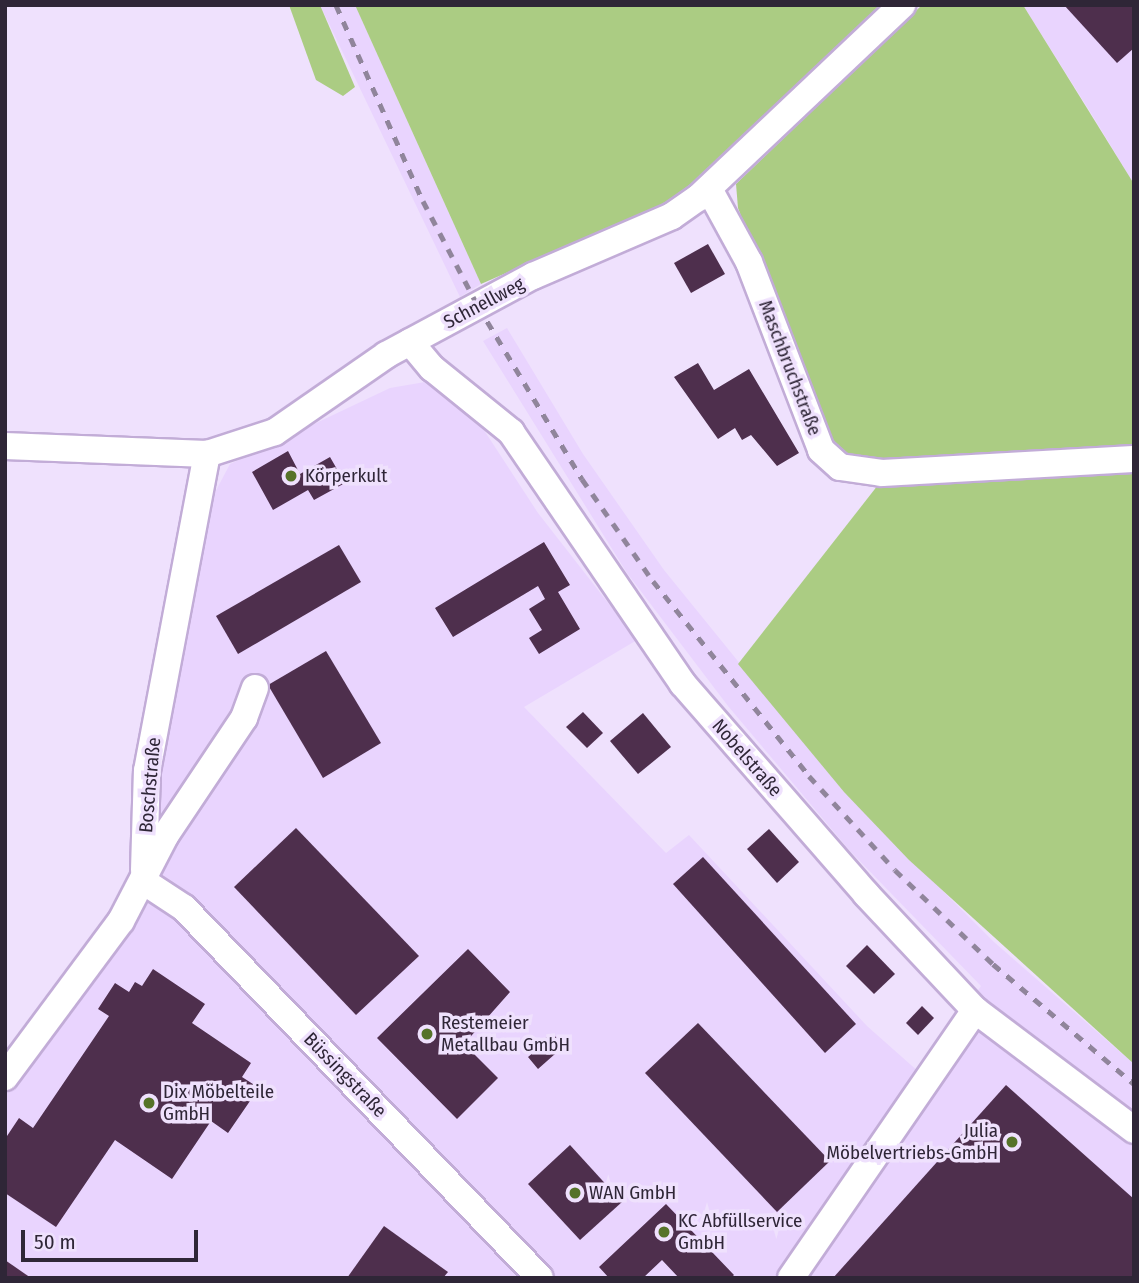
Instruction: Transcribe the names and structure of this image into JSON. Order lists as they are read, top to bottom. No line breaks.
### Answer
{"streets":{"street":["Schnellweg","Maschbruchstraße","Nobelstraße","Boschstraße","Büssingstraße"]},"crossings":[["Schnellweg","Maschbruchstraße"],["Schnellweg","Nobelstraße"],["Schnellweg","Boschstraße"],["Boschstraße","Büssingstraße"]],"places":["Körperkult","Restemeier Metallbau GmbH","Dix Möbelteile GmbH","Julia Möbelvertriebs-GmbH","WAN GmbH","KC Abfüllservice GmbH"],"scale_bar":"50 m"}
